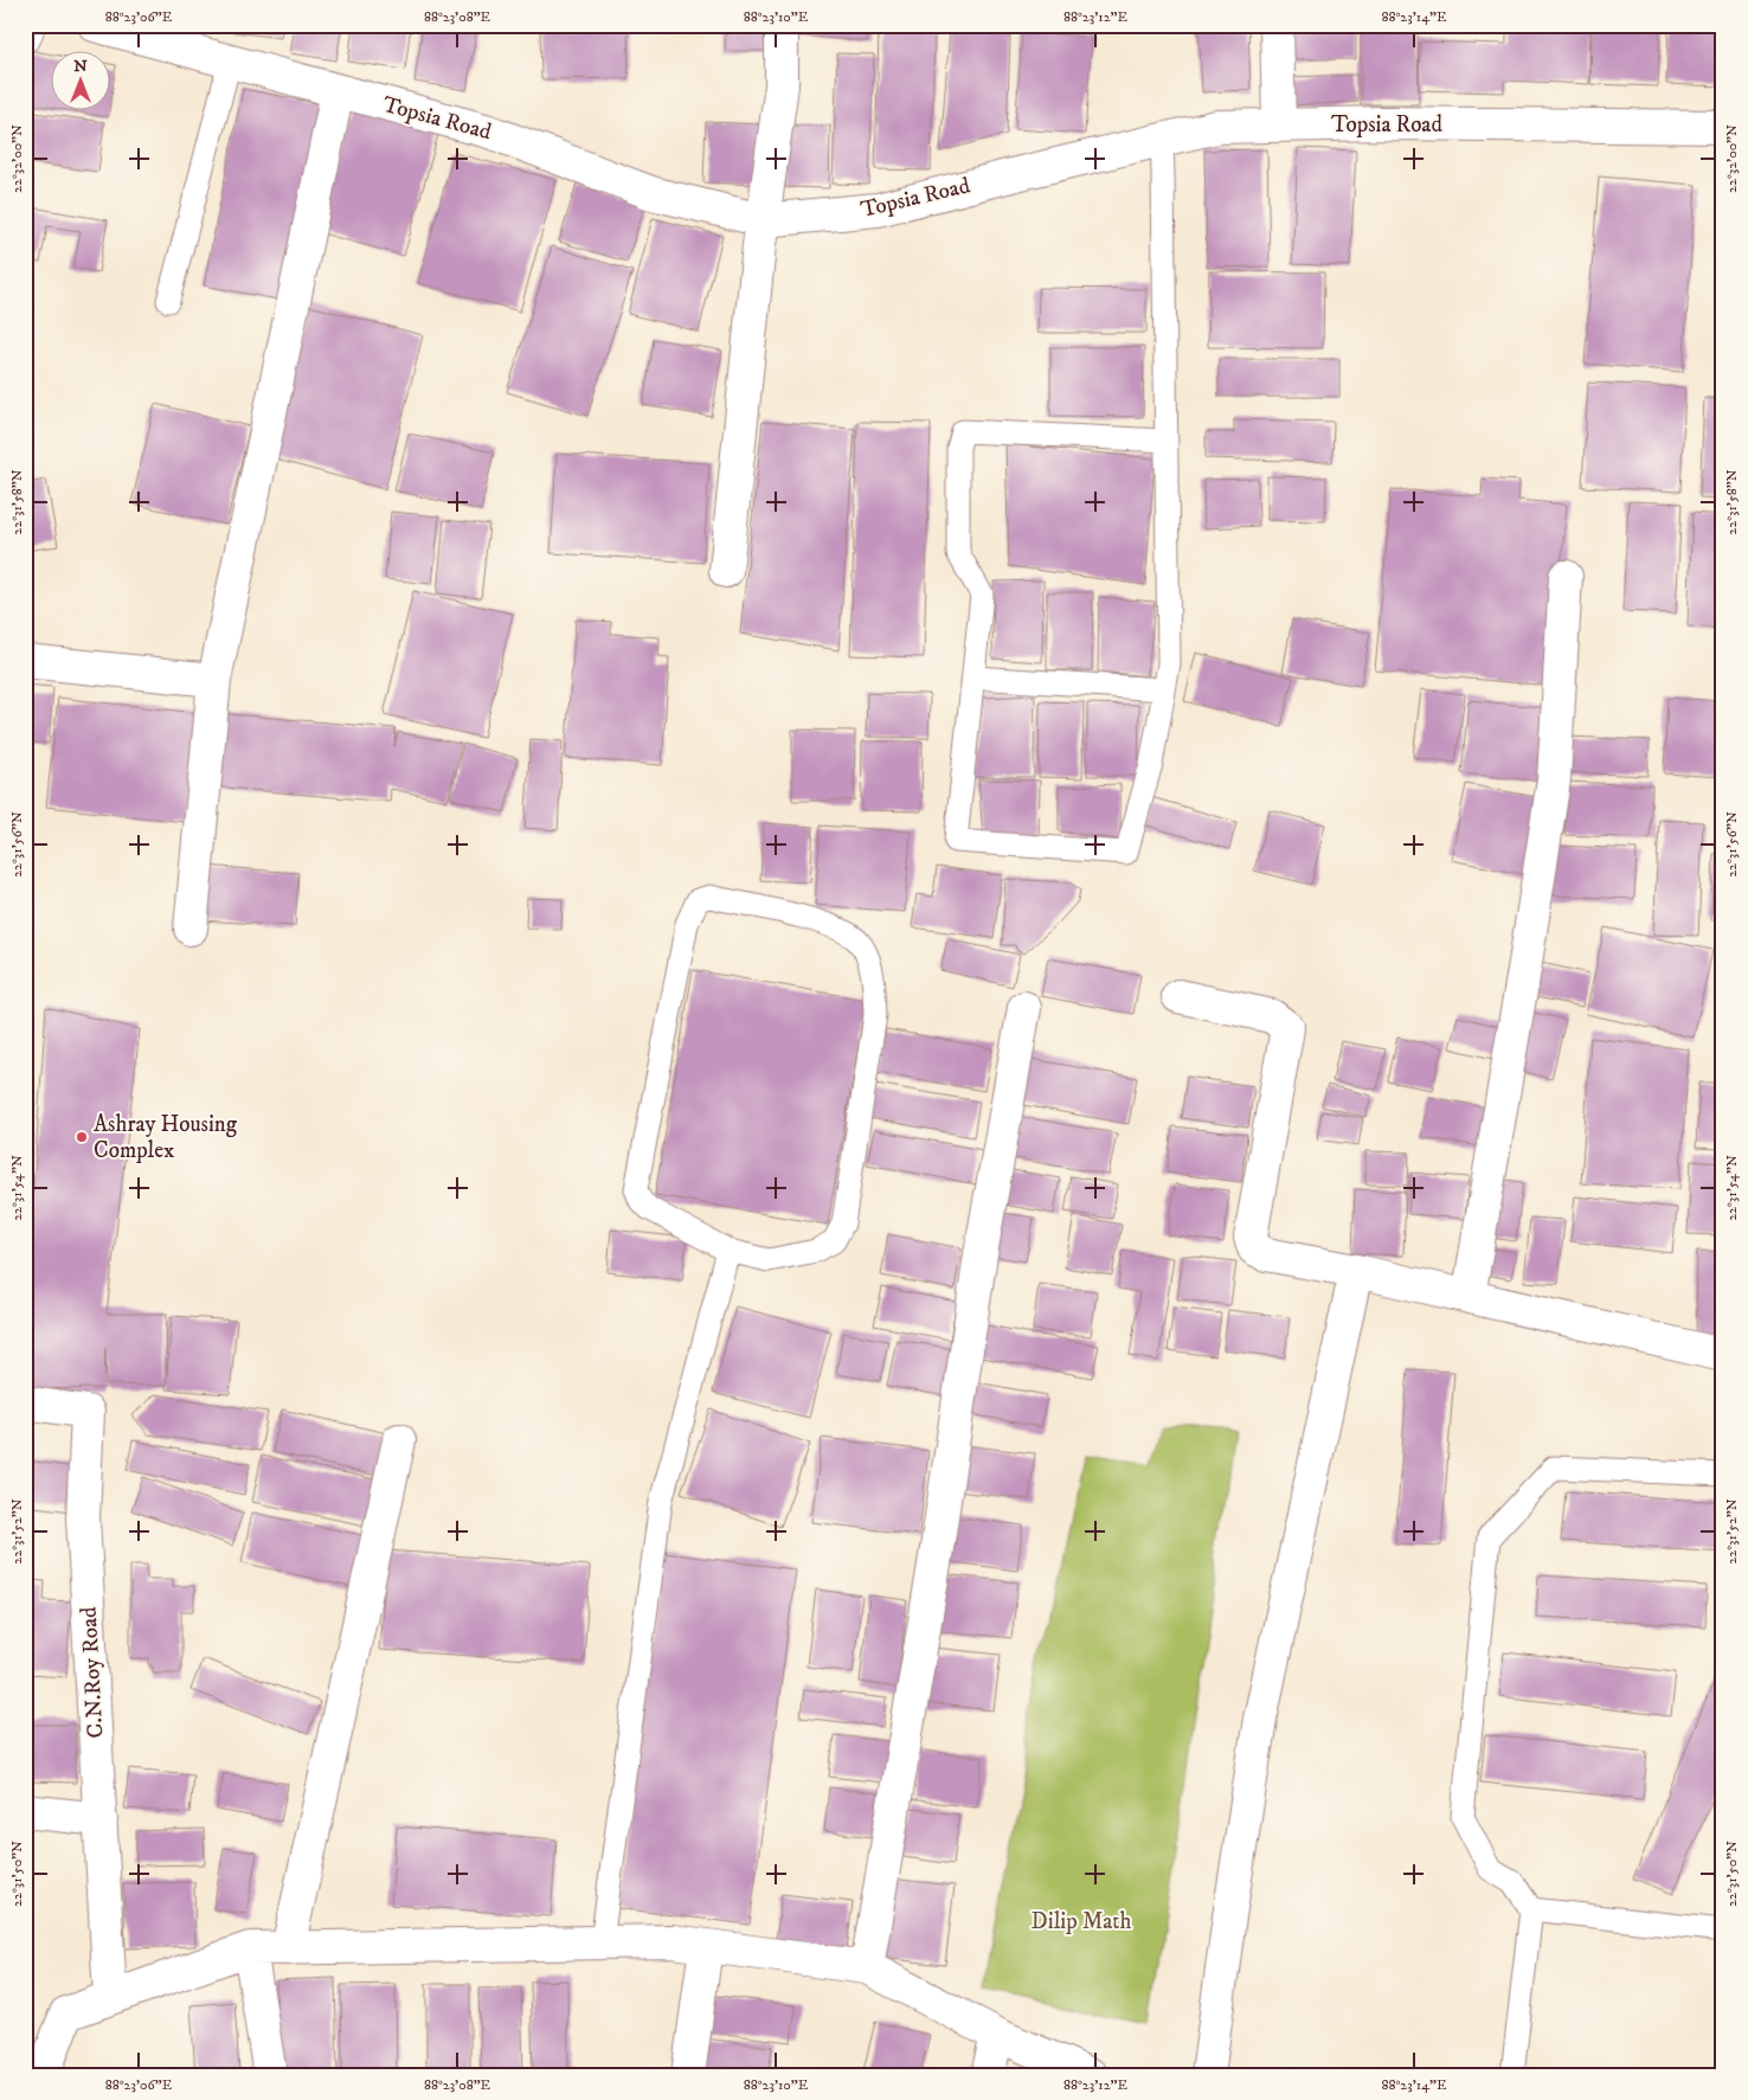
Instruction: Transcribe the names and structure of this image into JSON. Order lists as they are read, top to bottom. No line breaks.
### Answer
{"streets":{"street":["Topsia Road","C.N.Roy Road"]},"parks":["Dilip Math"],"places":["Ashray Housing Complex"],"north":"top","coordinates":["88°23'06\"E","88°23'08\"E","88°23'10\"E","88°23'12\"E","88°23'14\"E","22°32'00\"N","22°31'58\"N","22°31'56\"N","22°31'54\"N","22°31'52\"N","22°31'50\"N"]}
